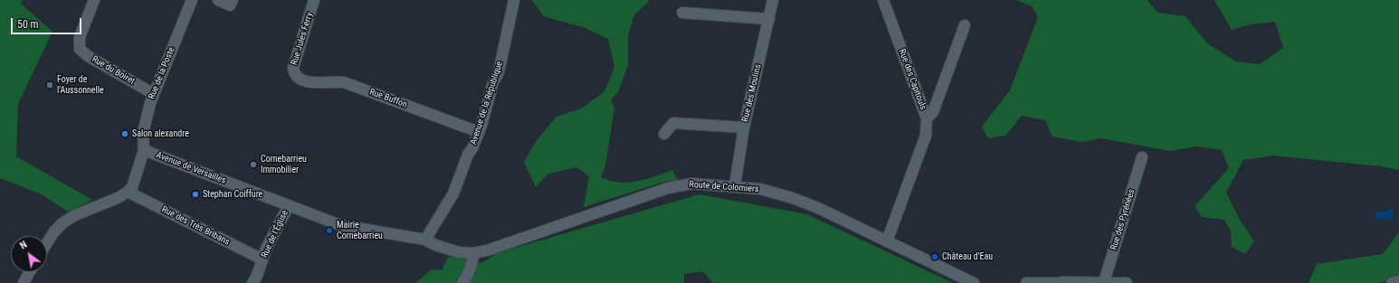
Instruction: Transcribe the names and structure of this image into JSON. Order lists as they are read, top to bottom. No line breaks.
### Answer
{"streets":{"street":["Rue Jules Ferry","Rue du Boiret","Rue de la Poste","Rue des Capitouls","Rue des Moulins","Rue Buffon","Avenue de la République","Avenue de Versailles","Route de Colomiers","Rue des Pyrénées","Rue des Très Bribans","Rue de l'Église"]},"crossings":[["Rue Jules Ferry","Rue Buffon"],["Rue du Boiret","Rue de la Poste"],["Rue de la Poste","Avenue de Versailles"],["Rue de la Poste","Rue des Très Bribans"],["Rue des Capitouls","Route de Colomiers"],["Rue des Moulins","Route de Colomiers"],["Rue Buffon","Avenue de la République"],["Avenue de la République","Avenue de Versailles"],["Avenue de la République","Route de Colomiers"],["Avenue de Versailles","Route de Colomiers"],["Avenue de Versailles","Rue de l'Église"],["Rue des Très Bribans","Rue de l'Église"]],"places":["Foyer de l'Aussonnelle","Salon alexandre","Cornebarrieu Immobilier","Stephan Coiffure","Mairie Cornebarrieu","Château d'Eau"],"scale_bar":"50 m","north":"top left"}
